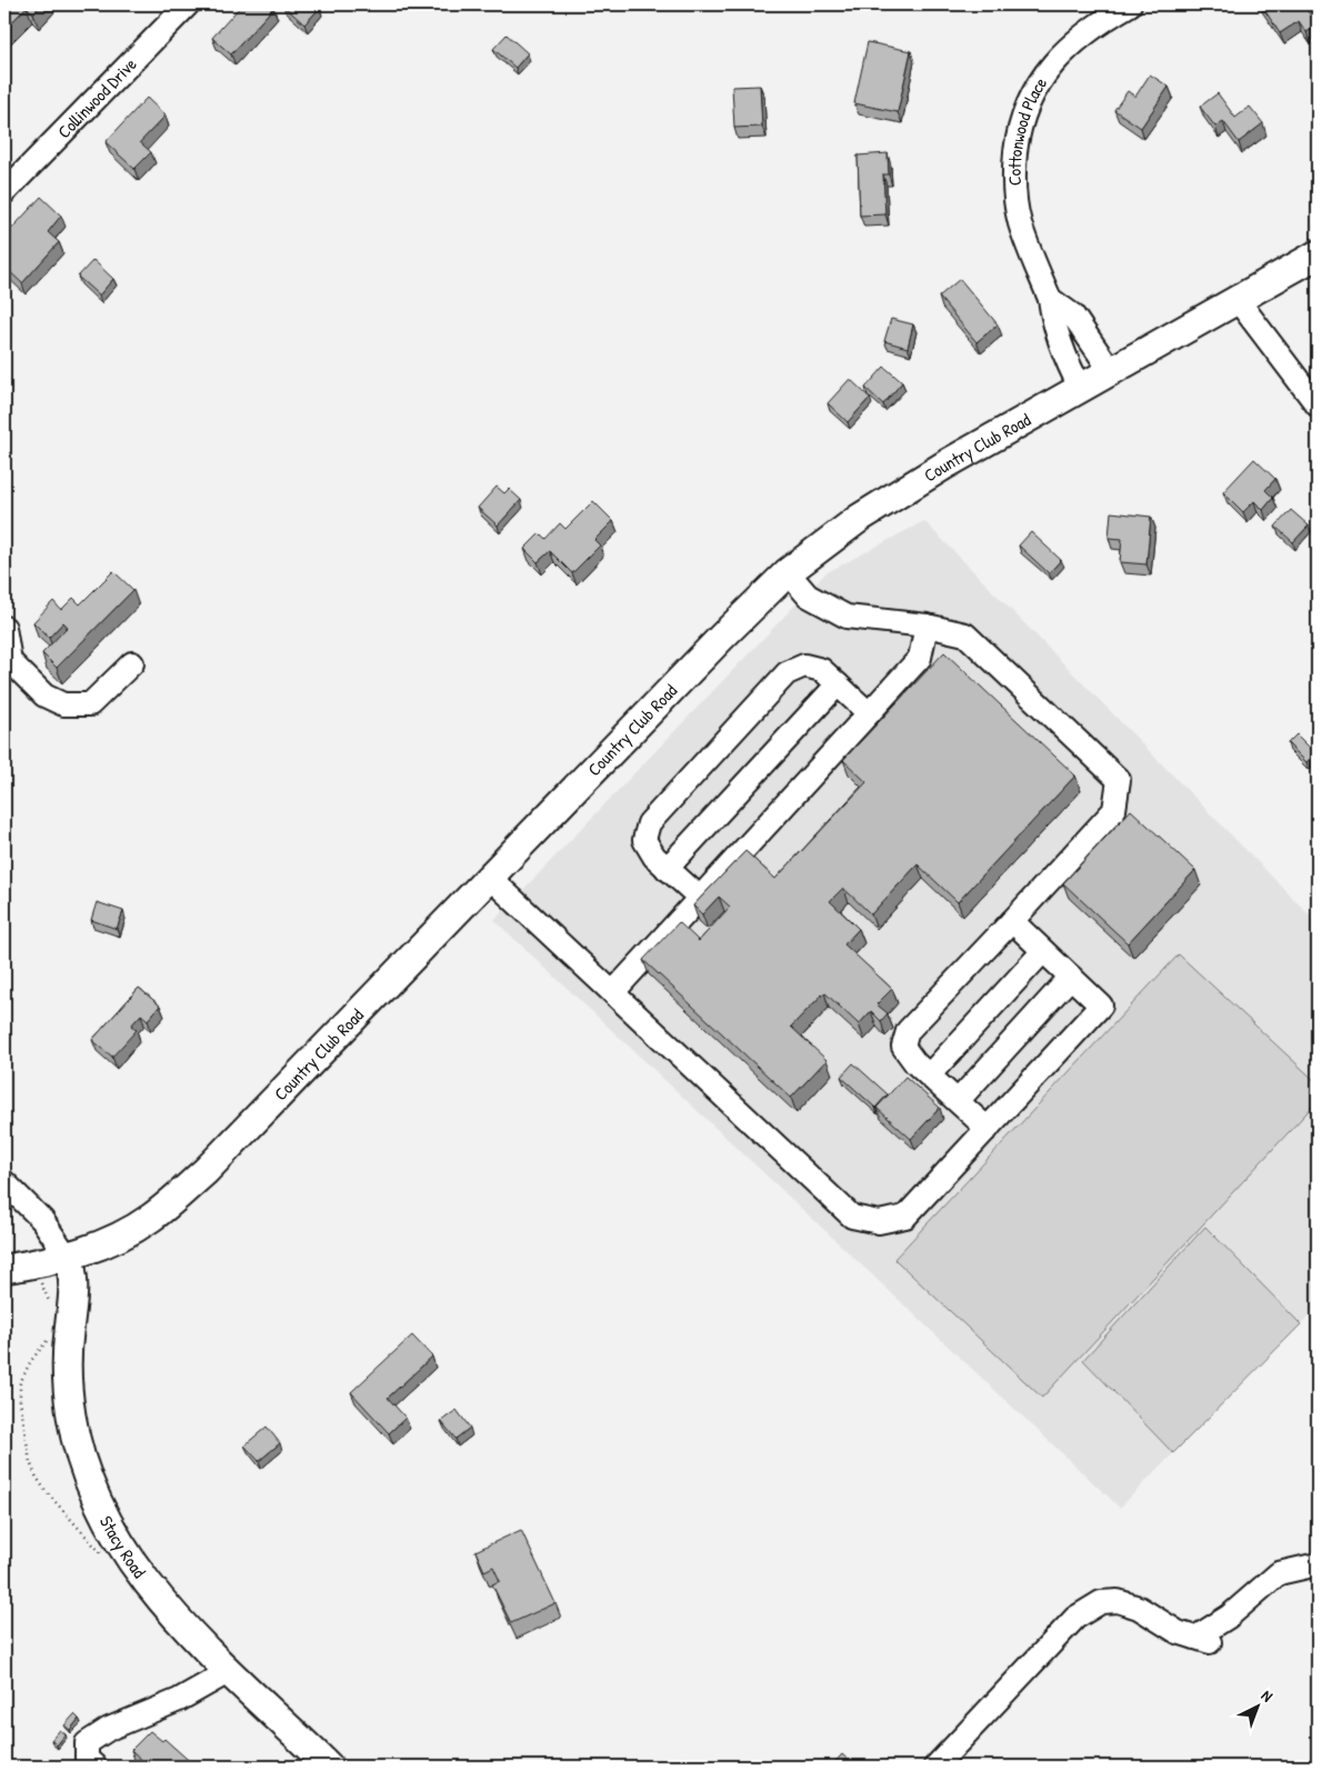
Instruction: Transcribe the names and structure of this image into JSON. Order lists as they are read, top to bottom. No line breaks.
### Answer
{"streets":{"main road":["Country Club Road","Stacy Road"],"street":["Collinwood Drive","Cottonwood Place"]},"crossings":[["Cottonwood Place","Country Club Road"],["Country Club Road","Stacy Road"]],"north":"top right"}
